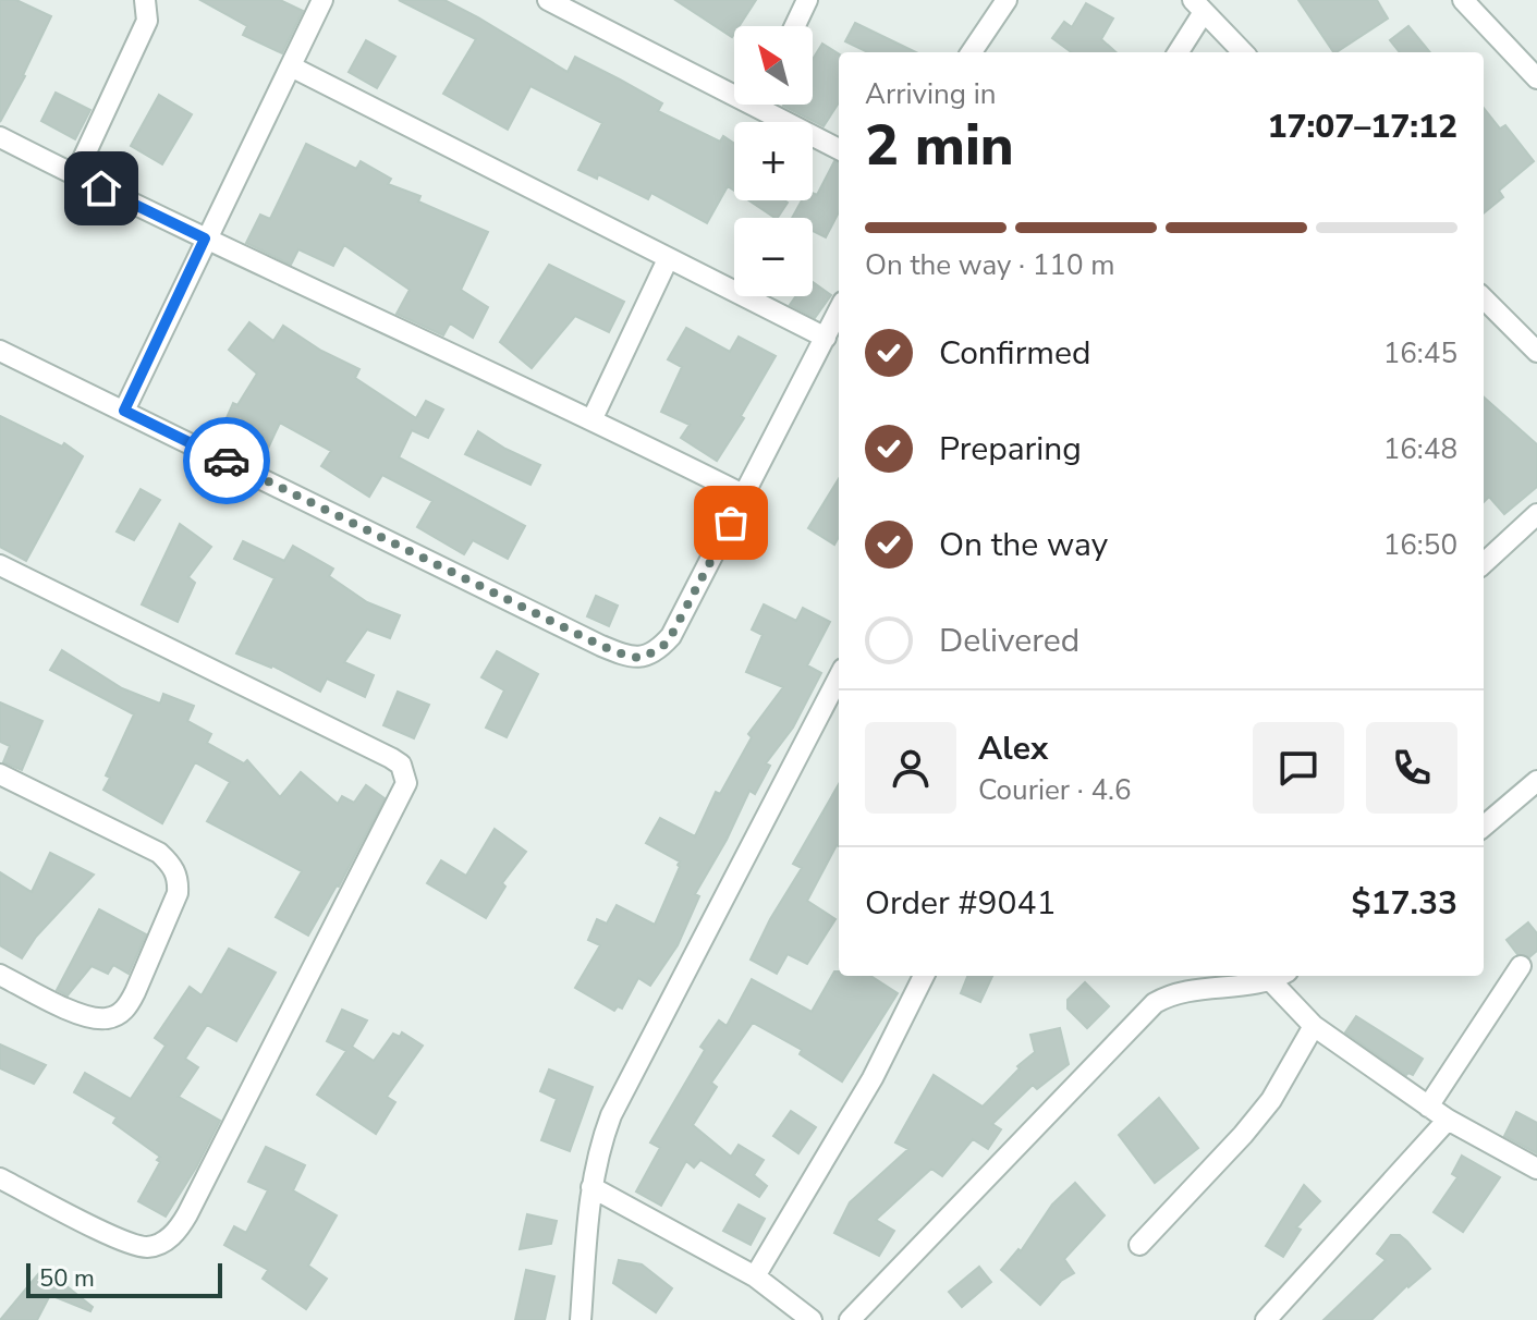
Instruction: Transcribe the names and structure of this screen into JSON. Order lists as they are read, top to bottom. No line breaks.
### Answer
{"scale_bar":"50 m","north":"top left","page":{"map_buttons":["+","−"],"heading":["2 min","Arriving in","17:07–17:12"],"panel":["Alex","Courier · 4.6","Order #9041","$17.33"],"bar":"On the way · 110 m","list":[["Confirmed","16:45"],["Preparing","16:48"],["On the way","16:50"],"Delivered"],"scale":"50 m"}}
